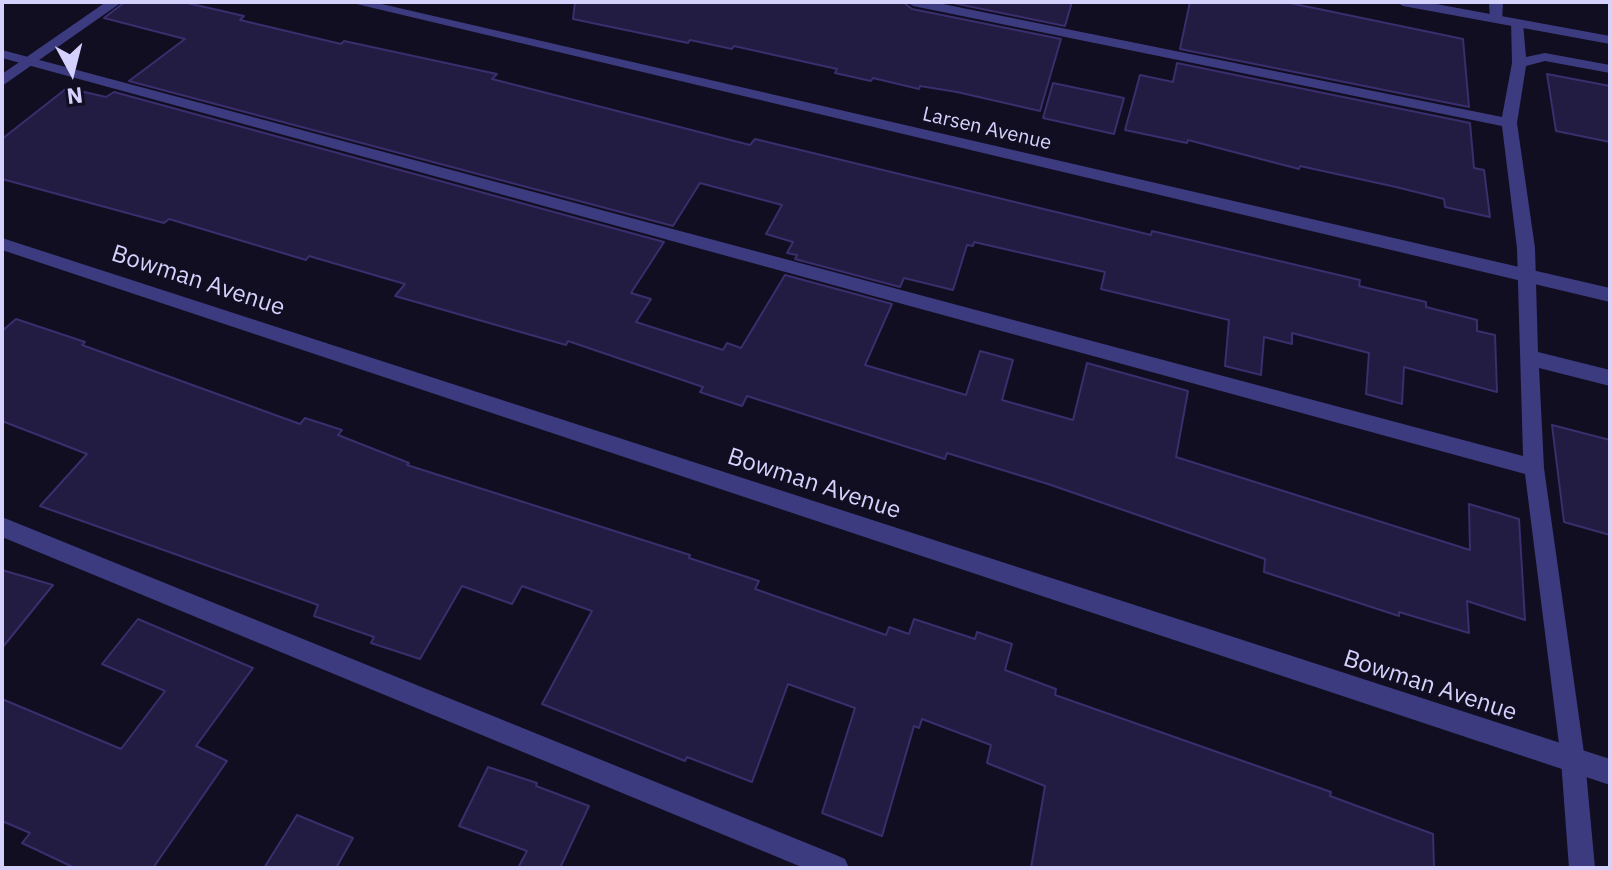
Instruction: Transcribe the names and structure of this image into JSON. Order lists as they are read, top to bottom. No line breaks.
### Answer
{"streets":{"street":["Larsen Avenue","Bowman Avenue"]},"north":"bottom"}
